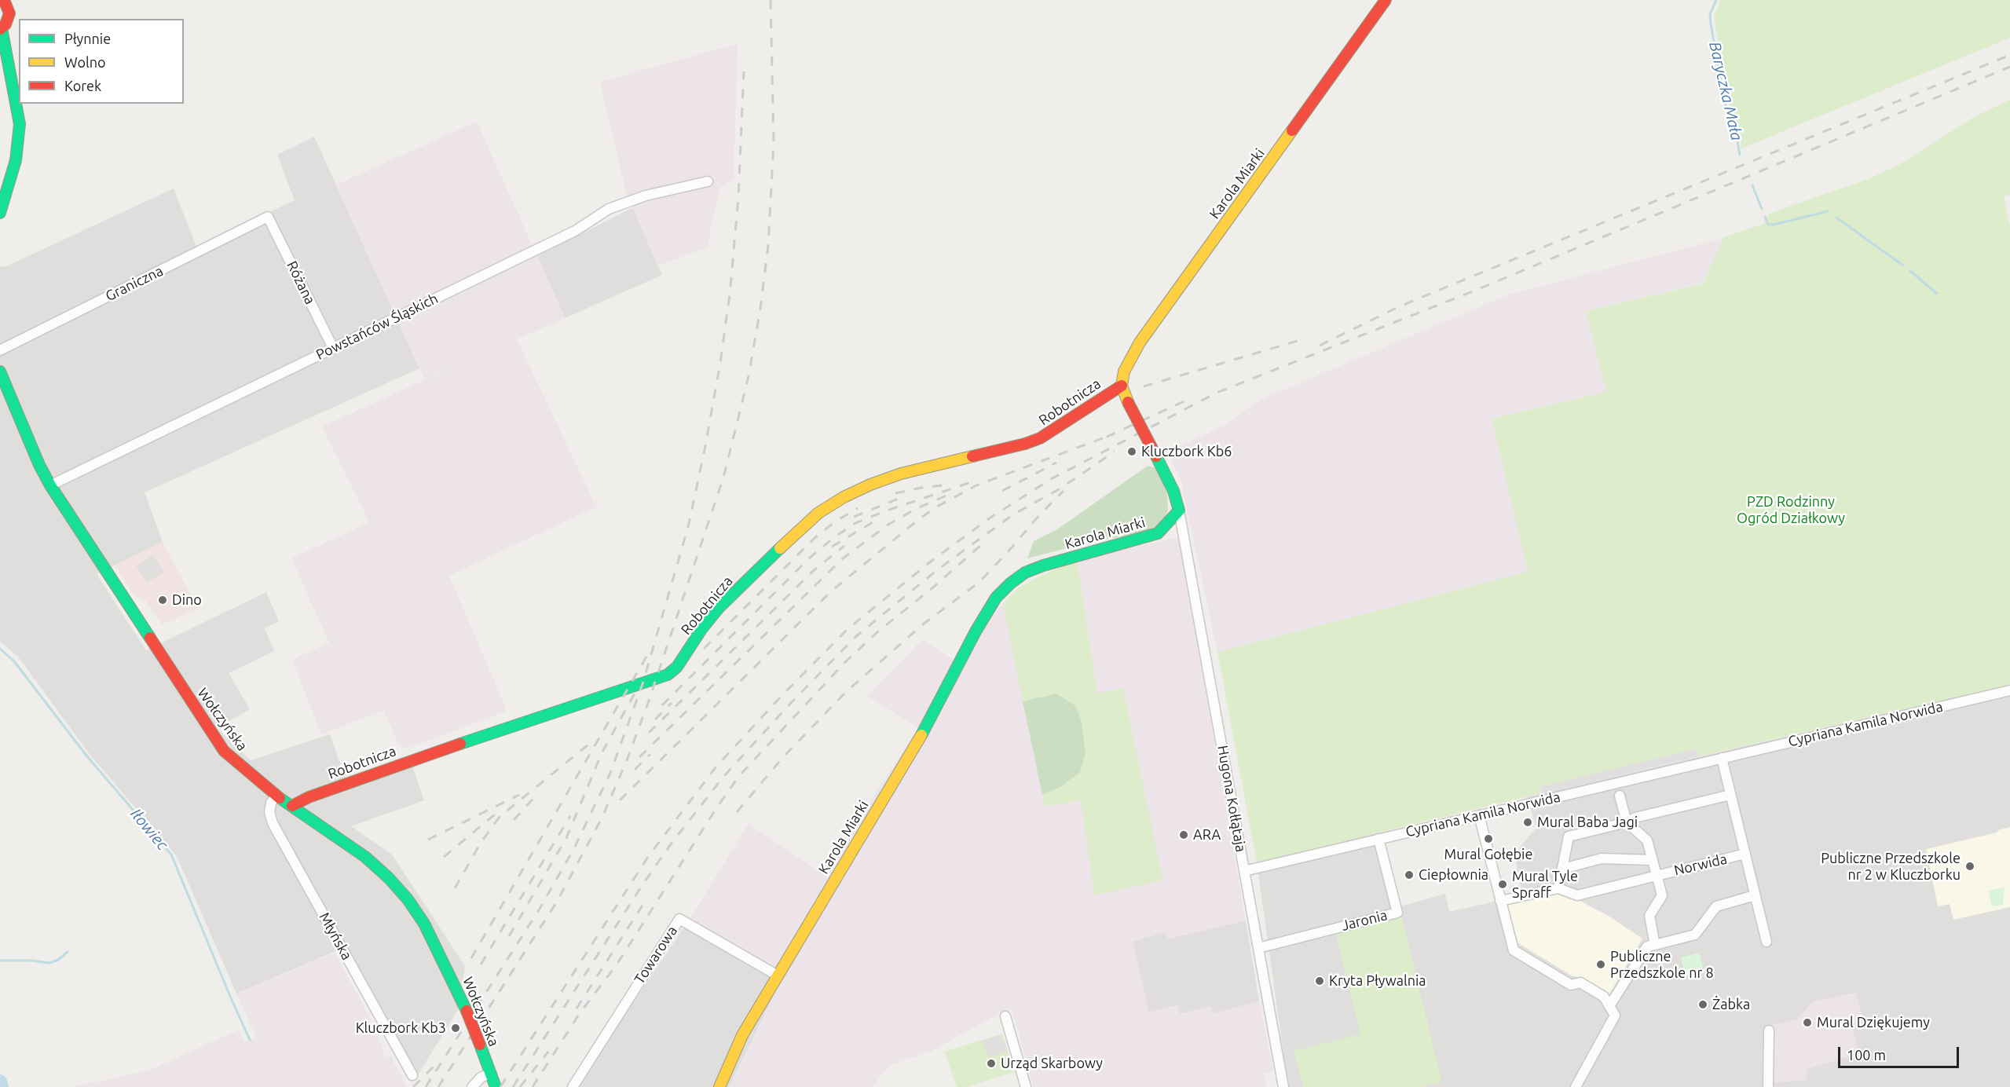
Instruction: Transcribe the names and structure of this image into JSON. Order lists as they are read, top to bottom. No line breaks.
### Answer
{"streets":{"street":["Karola Miarki","Różana","Graniczna","Powstańców Śląskich","Robotnicza","Wołczyńska","Cypriana Kamila Norwida","Hugona Kołłątaja","Norwida","Jaronia","Młyńska","Towarowa"]},"crossings":[["Karola Miarki","Robotnicza"],["Karola Miarki","Hugona Kołłątaja"],["Karola Miarki","Towarowa"],["Różana","Graniczna"],["Różana","Powstańców Śląskich"],["Powstańców Śląskich","Wołczyńska"],["Robotnicza","Wołczyńska"],["Wołczyńska","Młyńska"],["Cypriana Kamila Norwida","Hugona Kołłątaja"],["Cypriana Kamila Norwida","Jaronia"],["Hugona Kołłątaja","Jaronia"]],"water":["Baryczka Mała","Iłowiec"],"parks":["PZD Rodzinny Ogród Działkowy"],"places":["Kluczbork Kb6","Dino","Mural Baba Jagi","ARA","Mural Gołębie","Publiczne Przedszkole nr 2 w Kluczborku","Ciepłownia","Mural Tyle Spraff","Publiczne Przedszkole nr 8","Kryta Pływalnia","Żabka","Mural Dziękujemy","Kluczbork Kb3","Urząd Skarbowy"],"legend":["Płynnie","Wolno","Korek"],"scale_bar":"100 m"}
